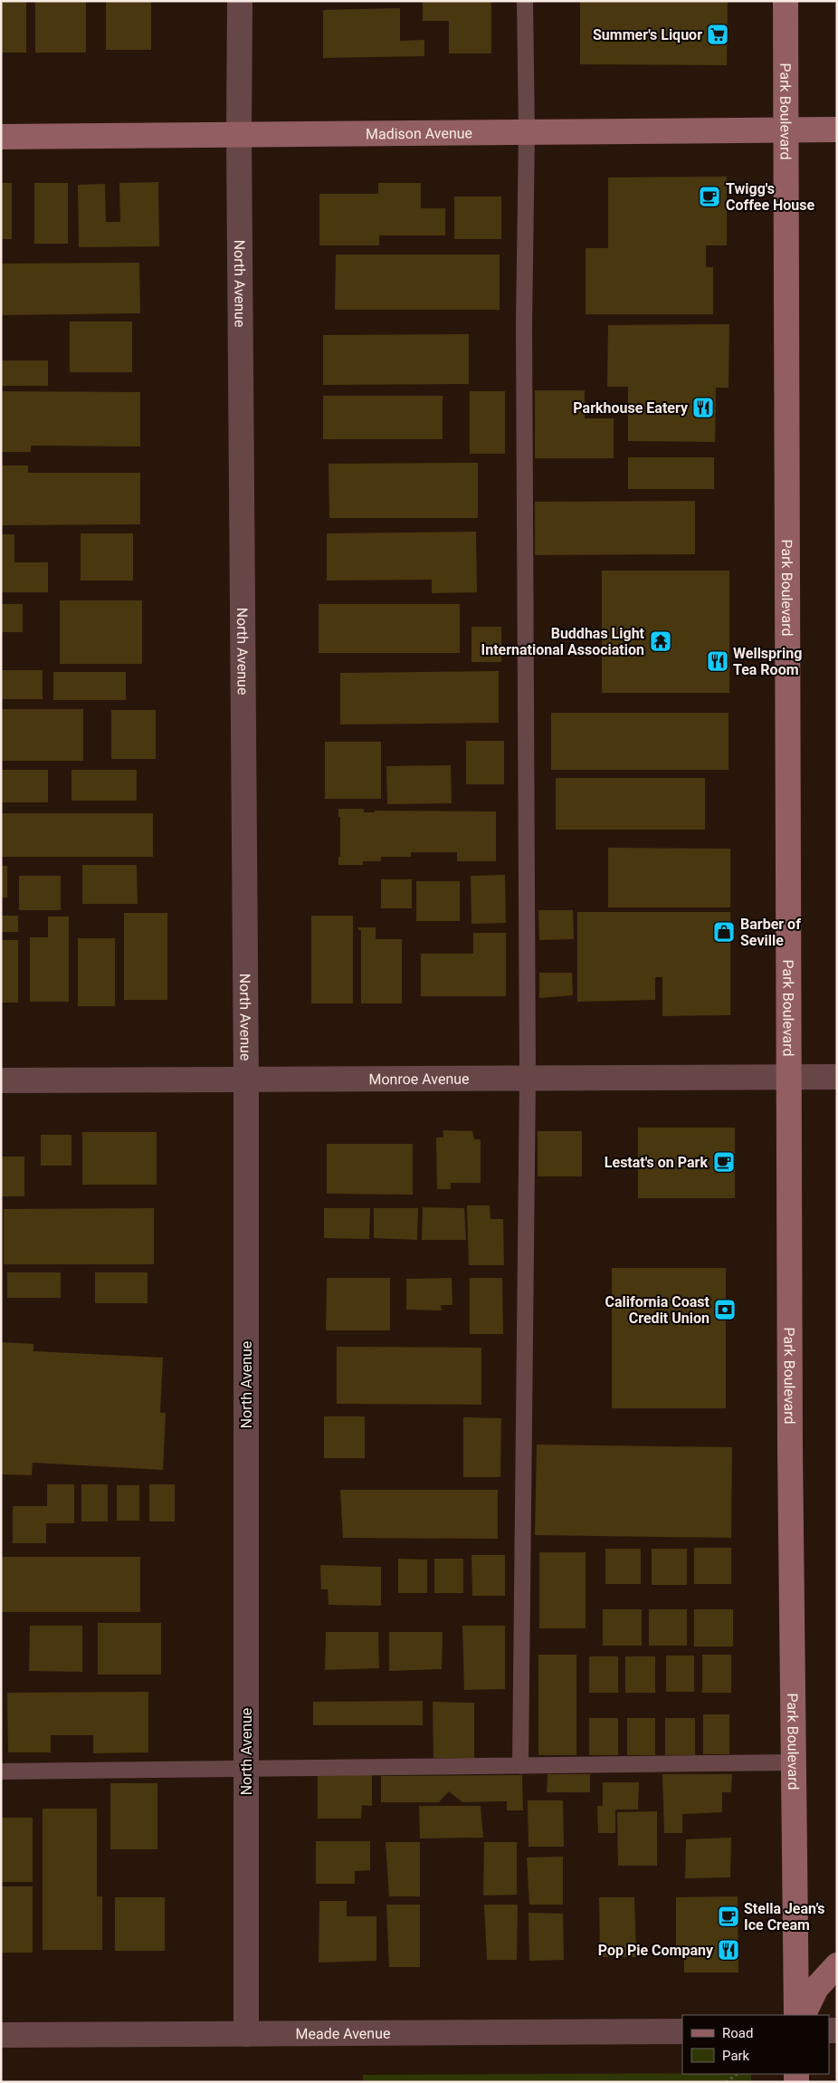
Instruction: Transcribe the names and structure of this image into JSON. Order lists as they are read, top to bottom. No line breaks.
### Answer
{"streets":{"main road":["Park Boulevard","Madison Avenue"],"street":["North Avenue","Monroe Avenue","Meade Avenue"]},"crossings":[["Park Boulevard","Madison Avenue"],["Park Boulevard","Monroe Avenue"],["Madison Avenue","North Avenue"],["North Avenue","Monroe Avenue"],["North Avenue","Meade Avenue"]],"places":{"supermarket":["Summer's Liquor"],"cafe":["Twigg's Coffee House","Lestat's on Park","Stella Jean’s Ice Cream"],"restaurant":["Parkhouse Eatery","Wellspring Tea Room","Pop Pie Company"],"temple":["Buddhas Light International Association"],"shop":["Barber of Seville"],"bank":["California Coast Credit Union"]},"legend":["Road","Park"]}
